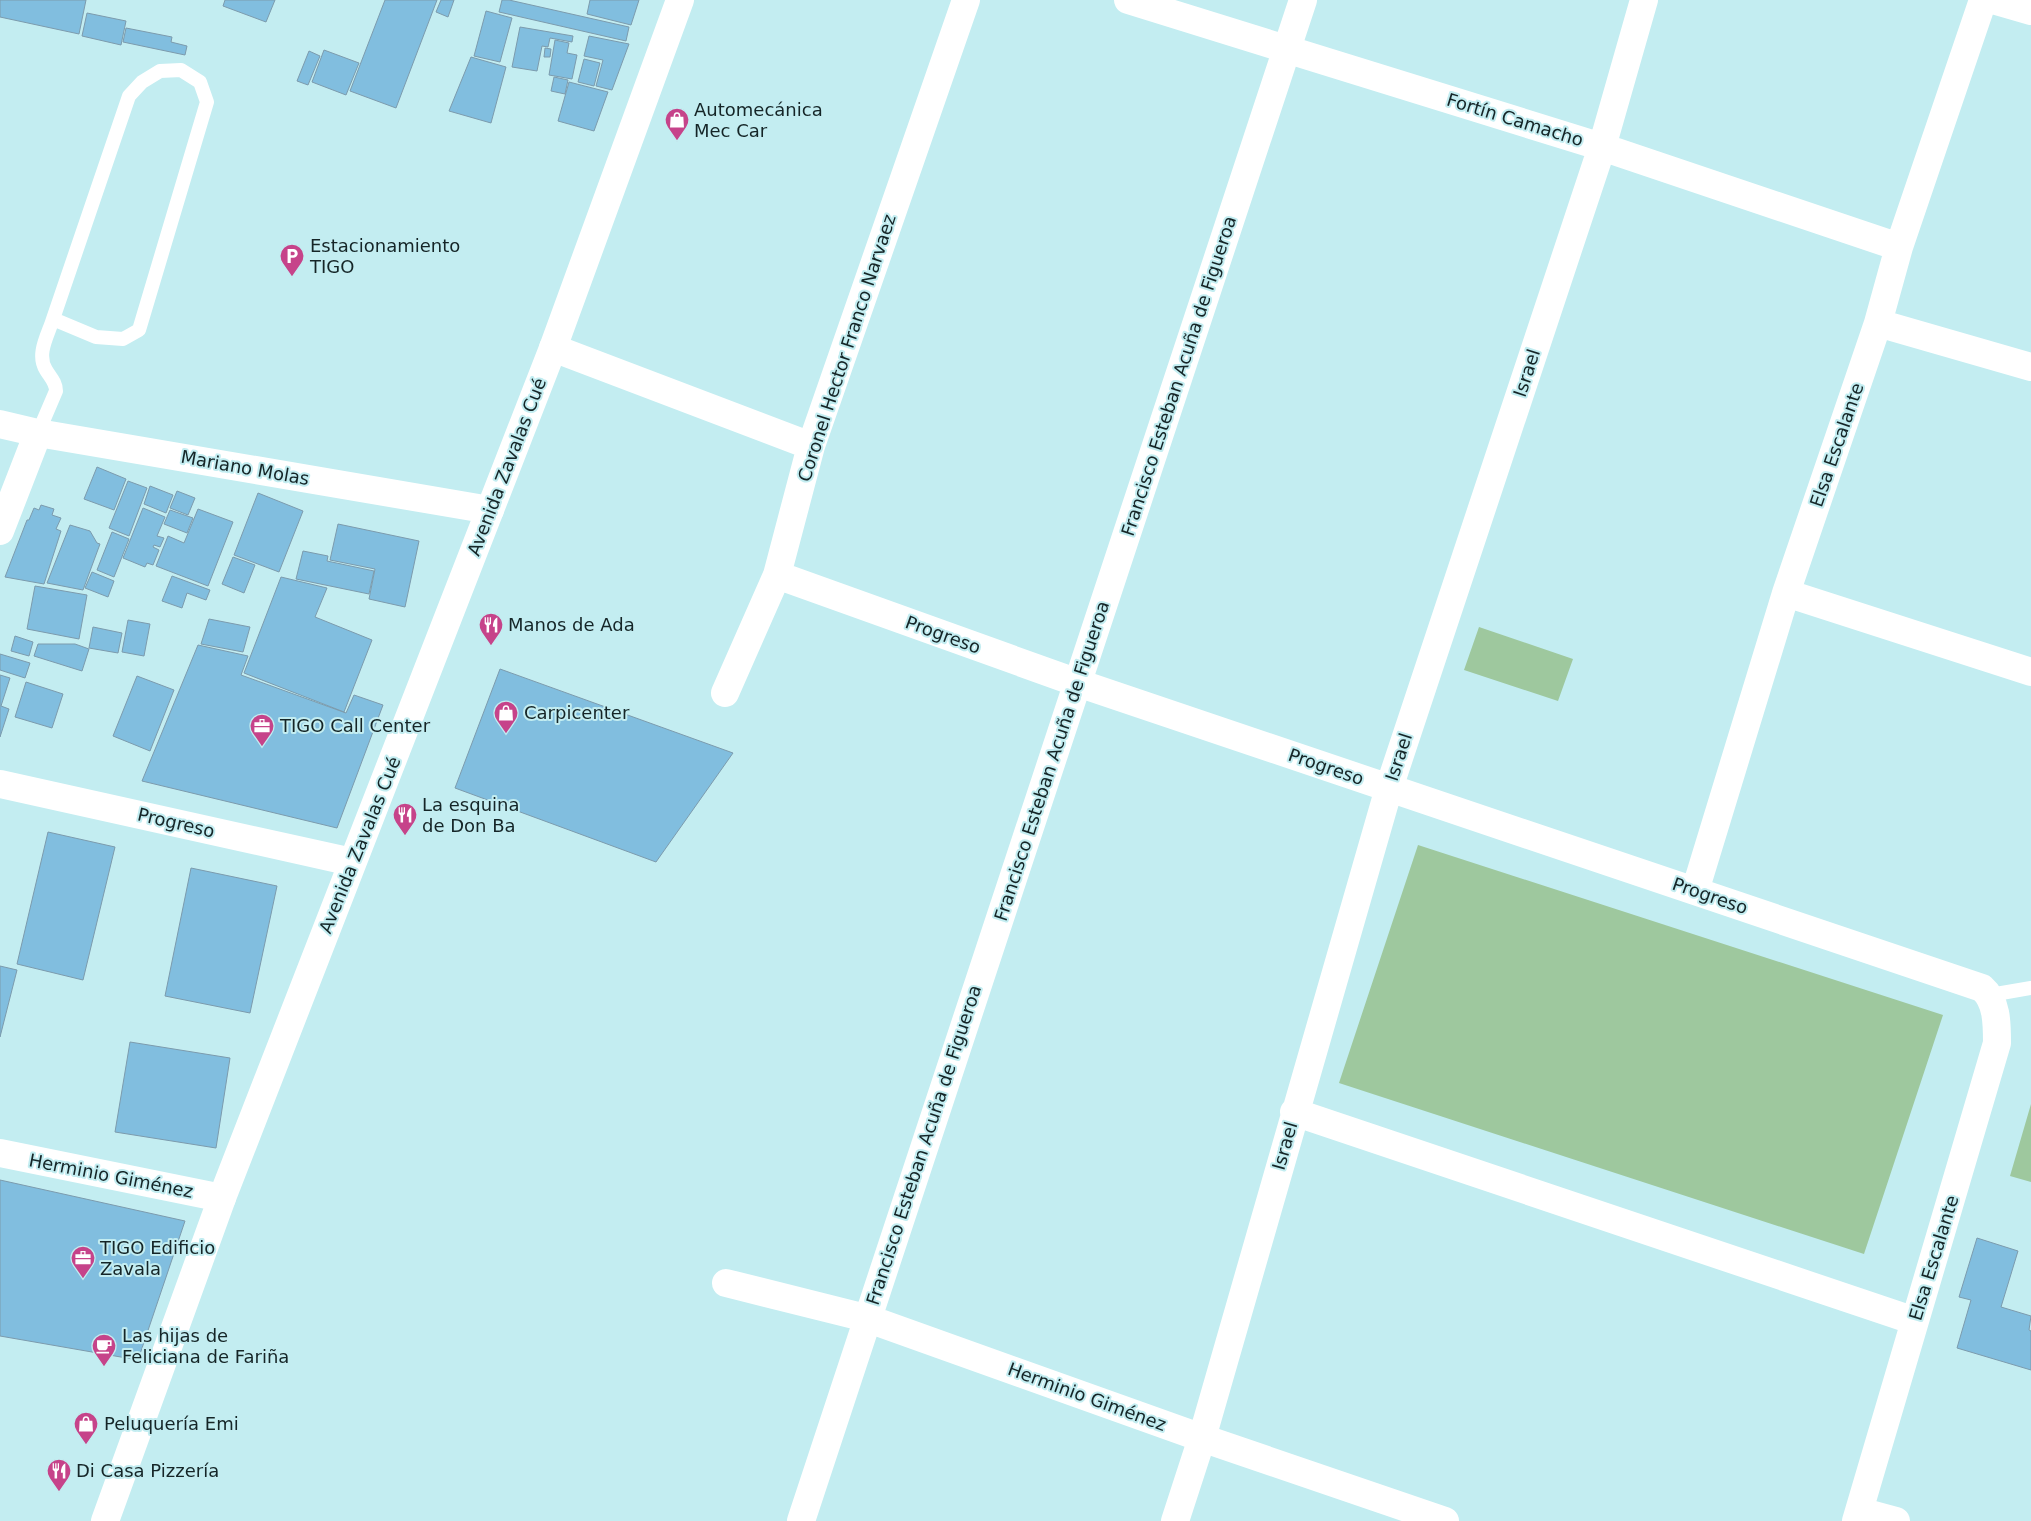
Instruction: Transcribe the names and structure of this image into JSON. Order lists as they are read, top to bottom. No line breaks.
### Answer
{"streets":{"street":["Fortín Camacho","Coronel Hector Franco Narvaez","Israel","Francisco Esteban Acuña de Figueroa","Elsa Escalante","Avenida Zavalas Cué","Mariano Molas","Progreso","Herminio Giménez"]},"crossings":[["Fortín Camacho","Israel"],["Fortín Camacho","Francisco Esteban Acuña de Figueroa"],["Fortín Camacho","Elsa Escalante"],["Coronel Hector Franco Narvaez","Progreso"],["Israel","Progreso"],["Israel","Herminio Giménez"],["Francisco Esteban Acuña de Figueroa","Progreso"],["Francisco Esteban Acuña de Figueroa","Herminio Giménez"],["Elsa Escalante","Progreso"],["Avenida Zavalas Cué","Mariano Molas"],["Avenida Zavalas Cué","Progreso"],["Avenida Zavalas Cué","Herminio Giménez"]],"places":{"shop":["Automecánica Mec Car","Carpicenter","Peluquería Emi"],"parking":["Estacionamiento TIGO"],"restaurant":["Manos de Ada","La esquina de Don Ba","Di Casa Pizzería"],"office":["TIGO Call Center","TIGO Edificio Zavala"],"cafe":["Las hijas de Feliciana de Fariña"]}}
